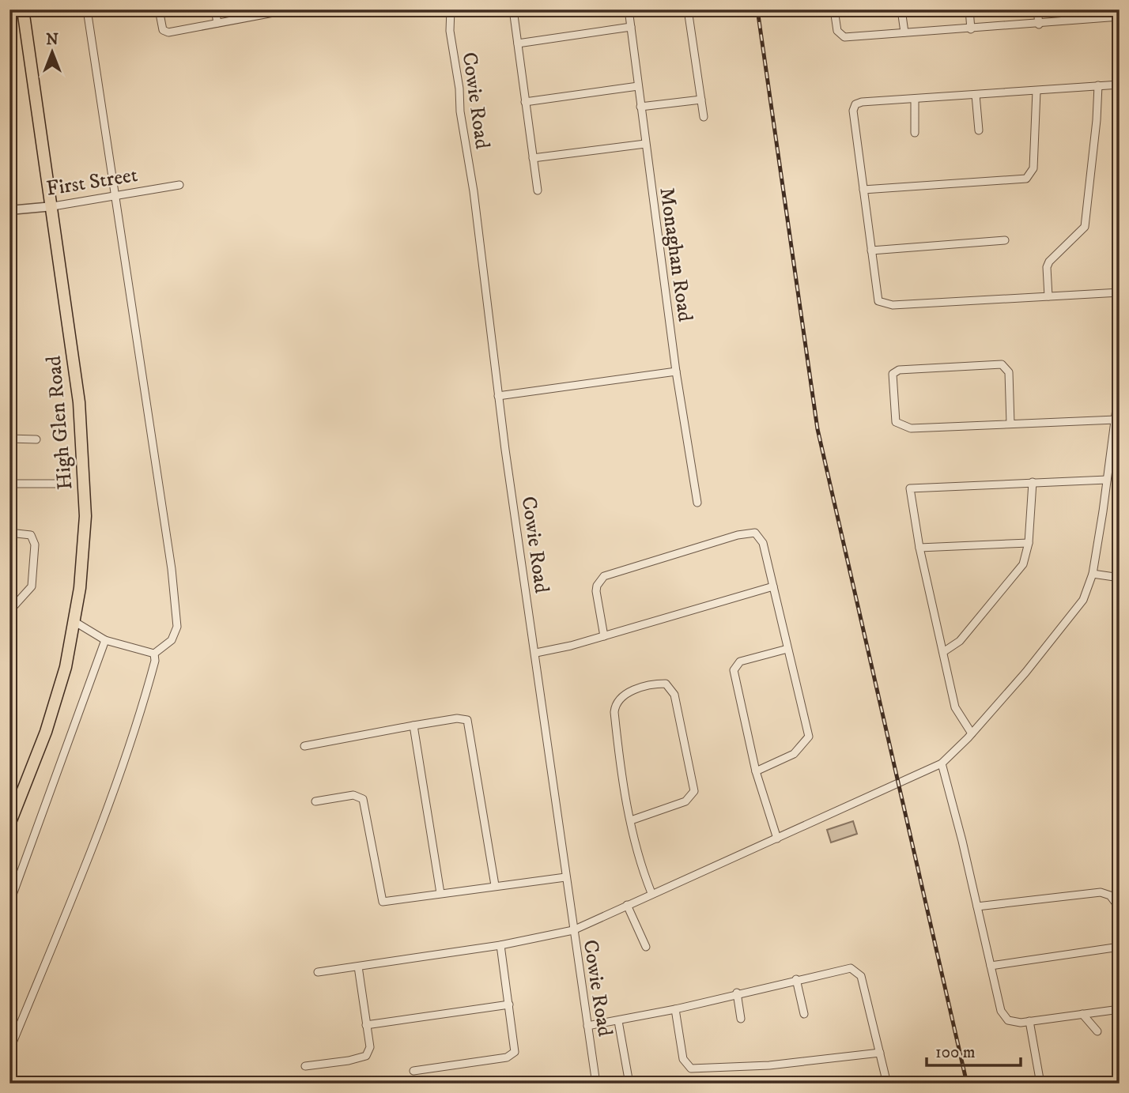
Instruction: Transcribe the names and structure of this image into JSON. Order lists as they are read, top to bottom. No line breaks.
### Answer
{"streets":{"main road":["High Glen Road"],"street":["Cowie Road","First Street","Monaghan Road"]},"crossings":[["First Street","High Glen Road"]],"scale_bar":"100 m","north":"top"}
